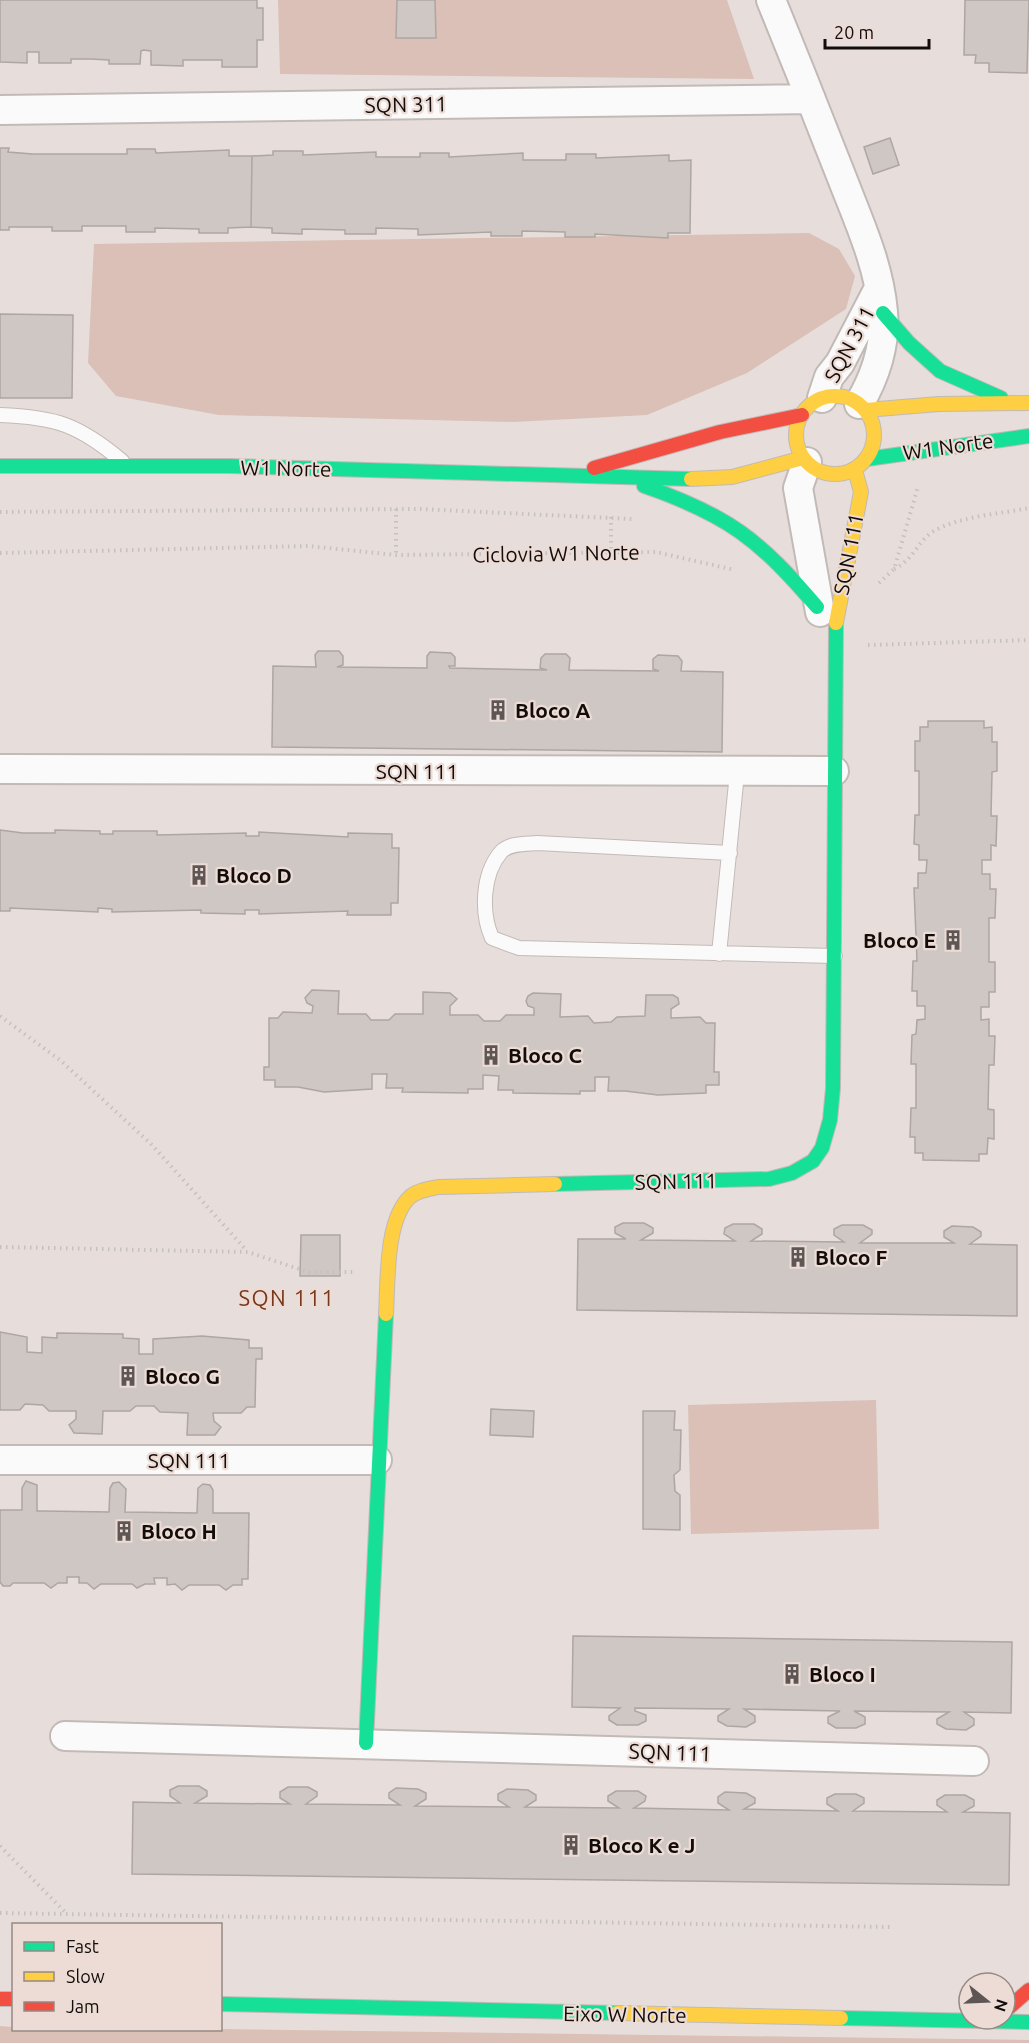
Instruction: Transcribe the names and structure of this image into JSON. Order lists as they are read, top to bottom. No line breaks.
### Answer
{"streets":{"street":["SQN 311","W1 Norte","SQN 111","Eixo W Norte"],"path":["Ciclovia W1 Norte"]},"crossings":[["SQN 311","W1 Norte"],["SQN 311","SQN 111"],["W1 Norte","SQN 111"]],"districts":["SQN 111"],"places":{"building":["Bloco A","Bloco D","Bloco E","Bloco C","Bloco F","Bloco G","Bloco H","Bloco I","Bloco K e J"]},"legend":["Fast","Slow","Jam"],"scale_bar":"20 m","north":"right"}
